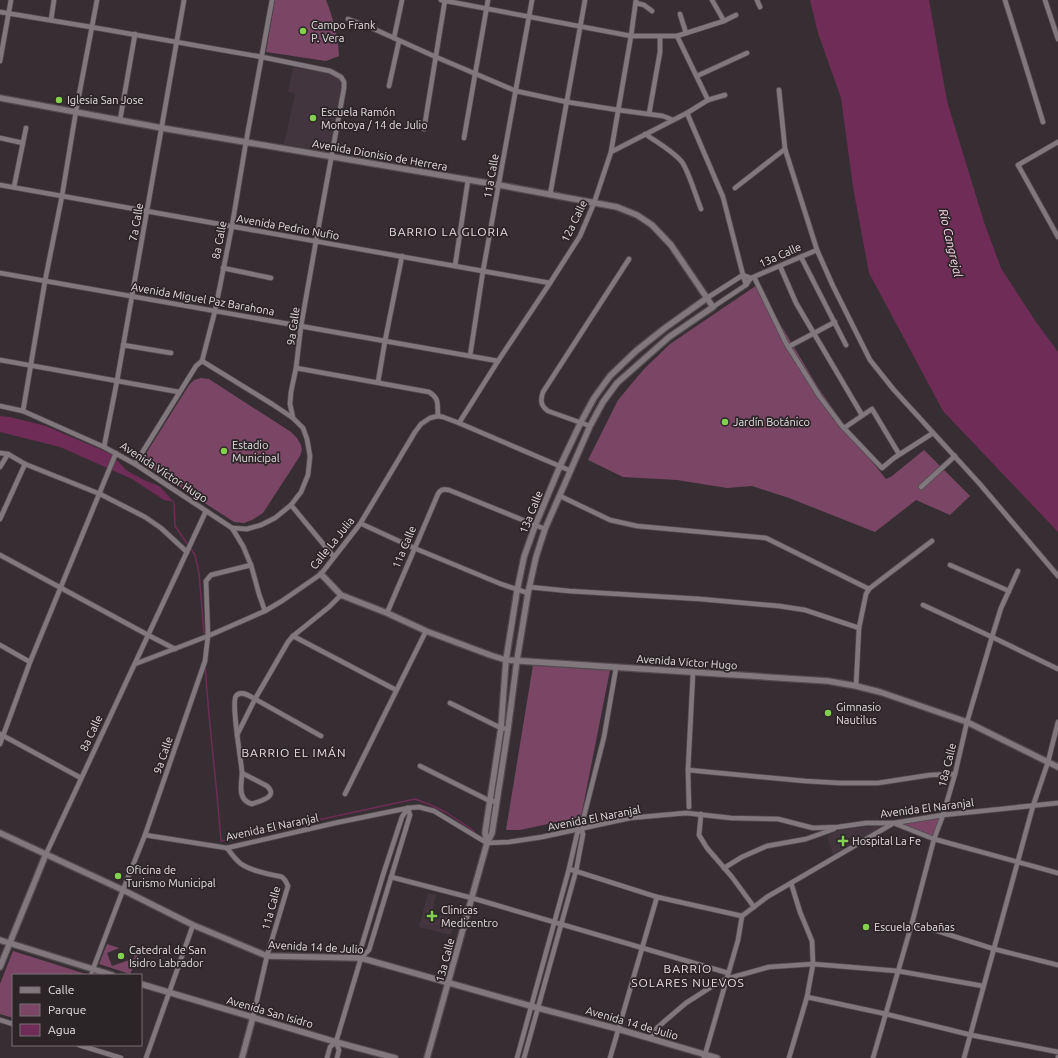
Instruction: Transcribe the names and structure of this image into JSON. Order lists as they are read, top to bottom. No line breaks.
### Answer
{"streets":{"street":["Avenida Dionisio de Herrera","11a Calle","12a Calle","7a Calle","Avenida Pedrio Nufio","8a Calle","13a Calle","Avenida Miguel Paz Barahona","9a Calle","Avenida Víctor Hugo","Calle La Julia","18a Calle","Avenida El Naranjal","Avenida 14 de Julio","Avenida San Isidro"]},"crossings":[["Avenida Dionisio de Herrera","11a Calle"],["Avenida Dionisio de Herrera","12a Calle"],["Avenida Dionisio de Herrera","7a Calle"],["Avenida Dionisio de Herrera","8a Calle"],["Avenida Dionisio de Herrera","13a Calle"],["Avenida Dionisio de Herrera","9a Calle"],["11a Calle","Avenida Pedrio Nufio"],["11a Calle","13a Calle"],["11a Calle","Avenida Miguel Paz Barahona"],["11a Calle","Avenida Víctor Hugo"],["11a Calle","Avenida El Naranjal"],["11a Calle","Avenida 14 de Julio"],["11a Calle","Avenida San Isidro"],["12a Calle","Avenida Pedrio Nufio"],["12a Calle","Avenida Miguel Paz Barahona"],["7a Calle","Avenida Pedrio Nufio"],["7a Calle","Avenida Miguel Paz Barahona"],["7a Calle","Avenida Víctor Hugo"],["Avenida Pedrio Nufio","8a Calle"],["Avenida Pedrio Nufio","9a Calle"],["8a Calle","Avenida Miguel Paz Barahona"],["8a Calle","9a Calle"],["8a Calle","Avenida Víctor Hugo"],["8a Calle","Calle La Julia"],["8a Calle","Avenida 14 de Julio"],["13a Calle","Avenida Víctor Hugo"],["13a Calle","Avenida El Naranjal"],["13a Calle","Avenida 14 de Julio"],["Avenida Miguel Paz Barahona","9a Calle"],["9a Calle","Avenida Víctor Hugo"],["9a Calle","Calle La Julia"],["9a Calle","Avenida El Naranjal"],["9a Calle","Avenida 14 de Julio"],["Avenida Víctor Hugo","Calle La Julia"],["Avenida Víctor Hugo","18a Calle"],["18a Calle","Avenida El Naranjal"]],"districts":["BARRIO LA GLORIA","BARRIO EL IMÁN","BARRIO SOLARES NUEVOS"],"water":["Río Cangrejal"],"places":{"other":["Campo Frank P. Vera","Iglesia San Jose","Escuela Ramón Montoya / 14 de Julio","Jardín Botánico","Estadio Municipal","Gimnasio Nautilus","Oficina de Turismo Municipal","Escuela Cabañas","Catedral de San Isidro Labrador"],"health":["Hospital La Fe","Clinicas Medicentro"]},"legend":["Calle","Parque","Agua"]}
